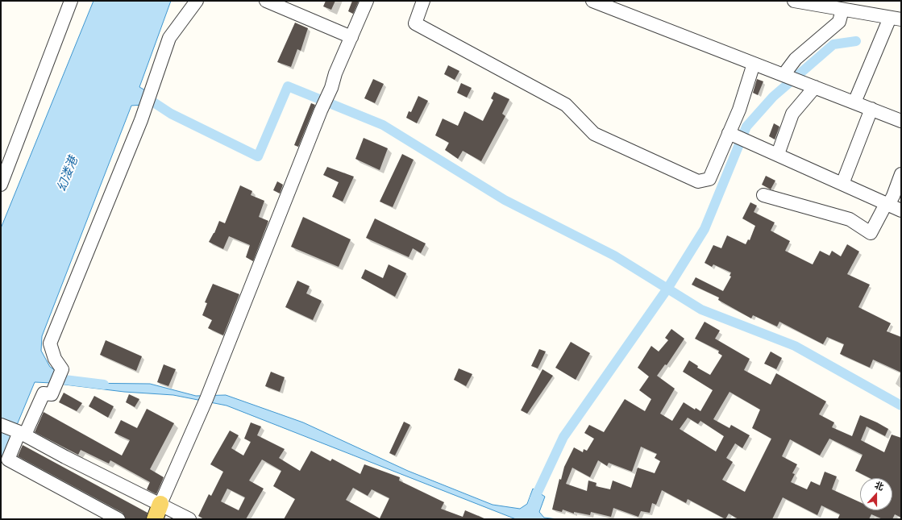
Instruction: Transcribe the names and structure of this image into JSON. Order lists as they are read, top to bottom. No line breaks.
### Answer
{"water":["幻溇港"],"north":"top"}
